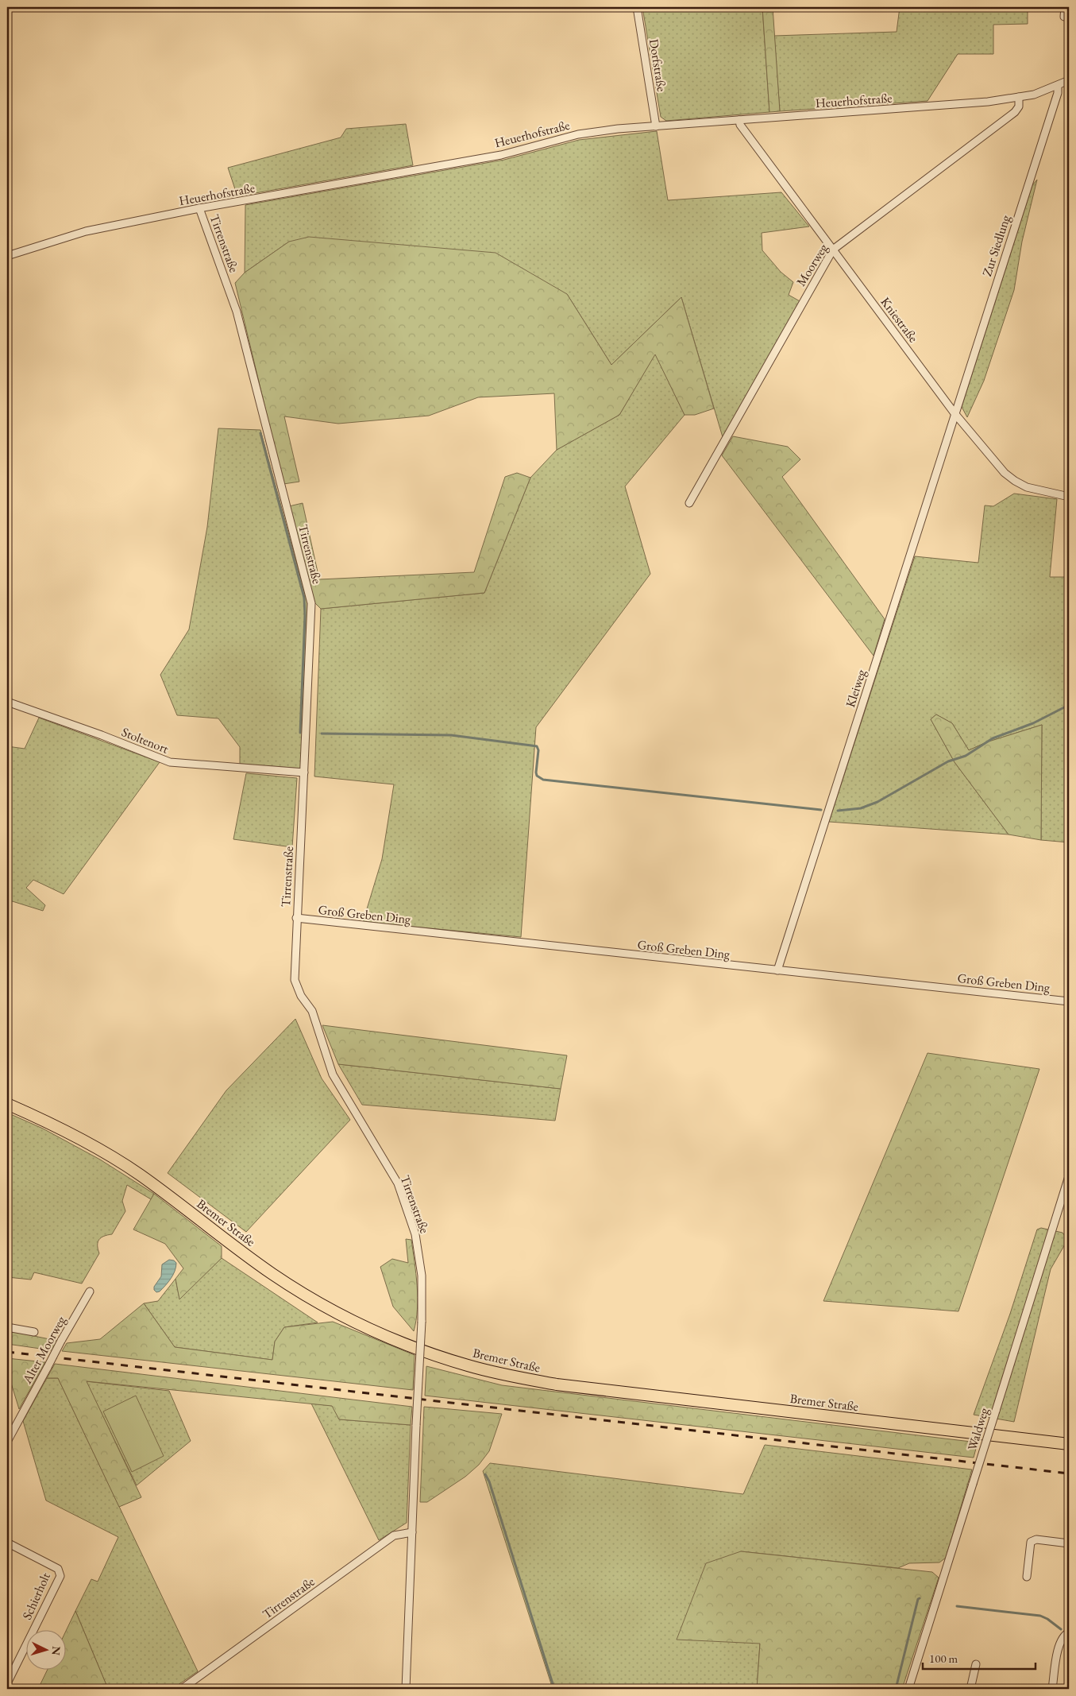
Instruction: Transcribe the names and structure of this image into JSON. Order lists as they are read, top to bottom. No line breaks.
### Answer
{"streets":{"main road":["Bremer Straße"],"street":["Dorfstraße","Heuerhofstraße","Tirrenstraße","Zur Siedlung","Moorweg","Kniestraße","Kleiweg","Stoltenort","Groß Greben Ding","Alter Moorweg","Waldweg","Schierholt"]},"crossings":[["Dorfstraße","Heuerhofstraße"],["Heuerhofstraße","Tirrenstraße"],["Heuerhofstraße","Zur Siedlung"],["Heuerhofstraße","Moorweg"],["Heuerhofstraße","Kniestraße"],["Tirrenstraße","Stoltenort"],["Tirrenstraße","Groß Greben Ding"],["Zur Siedlung","Kniestraße"],["Zur Siedlung","Kleiweg"],["Moorweg","Kniestraße"],["Kniestraße","Kleiweg"],["Kleiweg","Groß Greben Ding"]],"scale_bar":"100 m","north":"right"}
